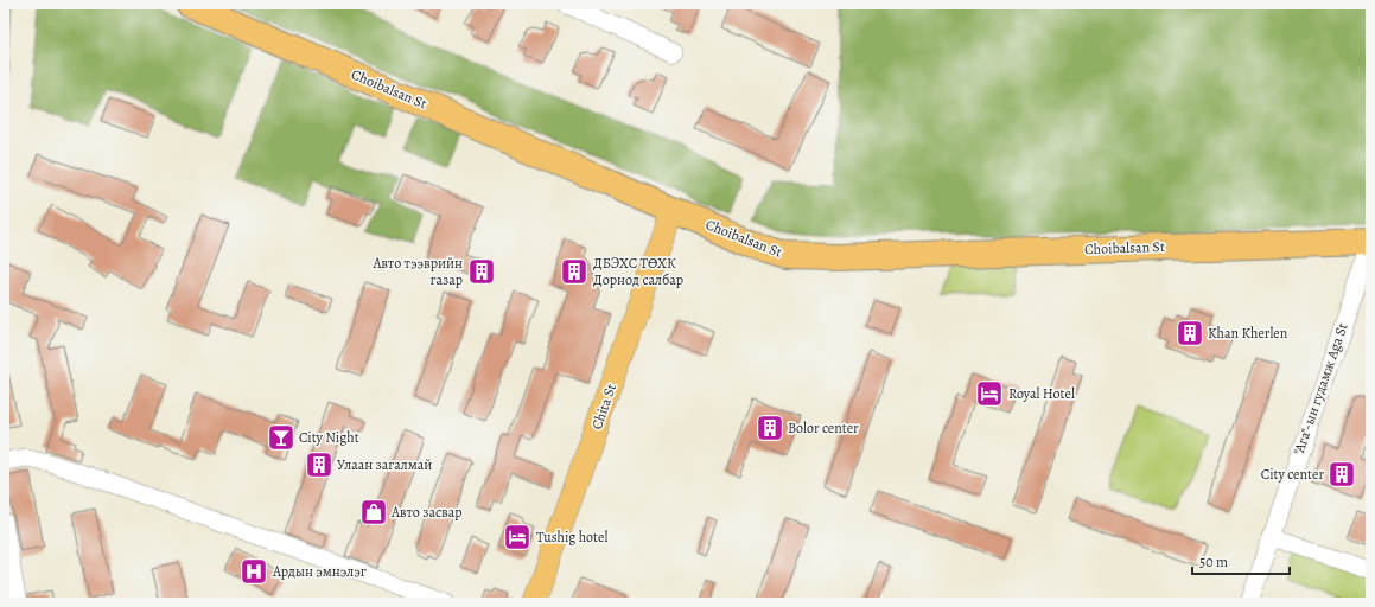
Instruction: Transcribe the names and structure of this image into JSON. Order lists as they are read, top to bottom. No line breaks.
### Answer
{"streets":{"highway":["Choibalsan St"],"main road":["Chita St"],"street":["\"Ага\"-ын гудамж Aga St"]},"crossings":[["Choibalsan St","\"Ага\"-ын гудамж Aga St"],["Choibalsan St","Chita St"]],"places":{"building":["Авто тээврийн газар","ДБЭХС ТӨХК Дорнод салбар","Khan Kherlen","Bolor center","Улаан загалмай","City center"],"hotel":["Royal Hotel","Tushig hotel"],"bar":["City Night"],"shop":["Авто засвар"],"hospital":["Ардын эмнэлэг"]},"scale_bar":"50 m"}
